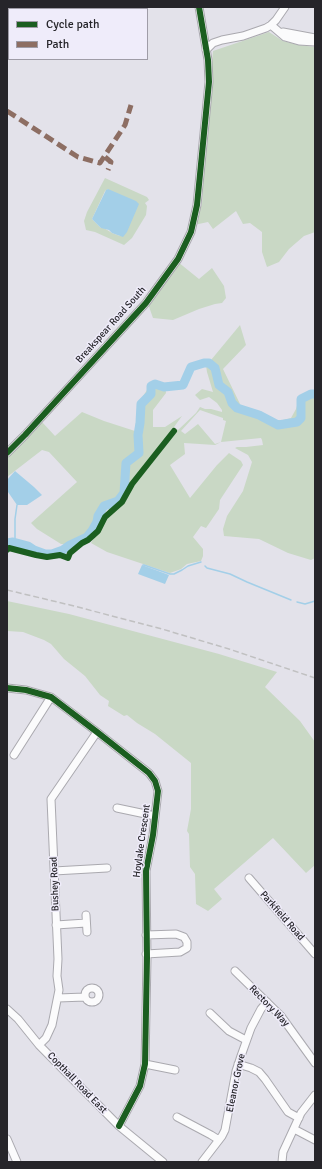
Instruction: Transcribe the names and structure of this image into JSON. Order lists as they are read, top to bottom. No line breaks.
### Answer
{"streets":{"street":["Breakspear Road South","Hoylake Crescent","Bushey Road","Parkfield Road","Rectory Way","Copthall Road East","Eleanor Grove"]},"crossings":[["Hoylake Crescent","Bushey Road"],["Hoylake Crescent","Copthall Road East"],["Bushey Road","Copthall Road East"],["Rectory Way","Eleanor Grove"]],"legend":["Cycle path","Path"]}
